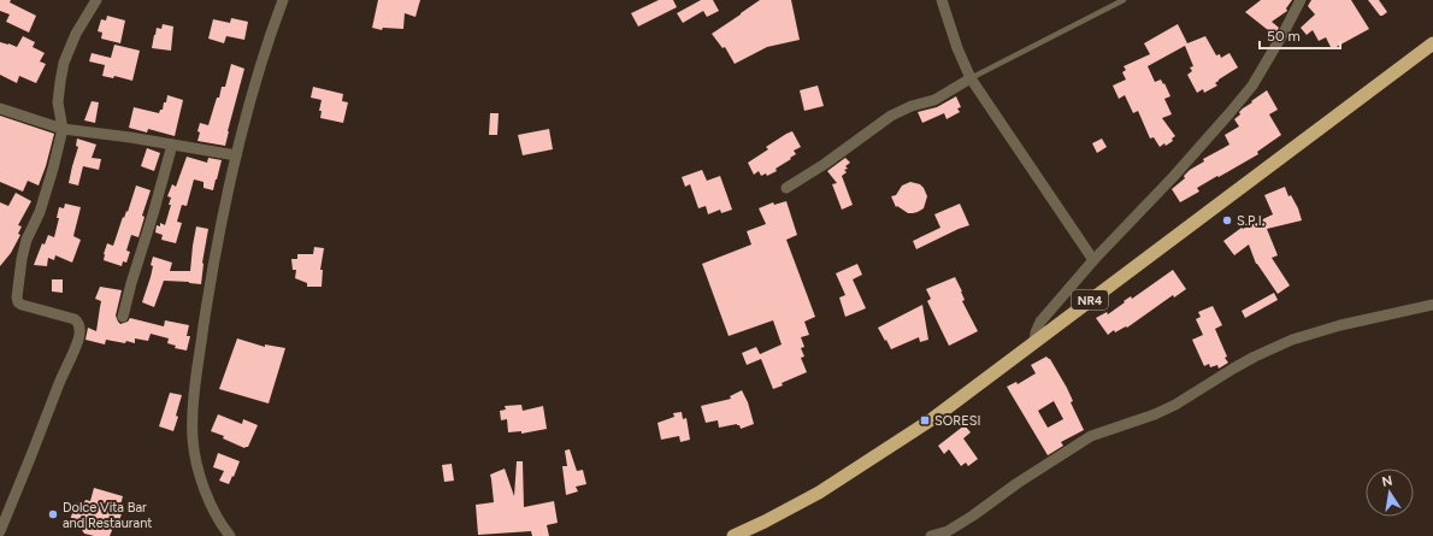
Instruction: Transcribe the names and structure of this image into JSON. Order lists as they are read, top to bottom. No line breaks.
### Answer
{"streets":{"highway":["NR4"]},"places":{"other":["S.P.I.","Dolce Vita Bar and Restaurant"],"transit":["SORESI"]},"scale_bar":"50 m","north":"top"}
